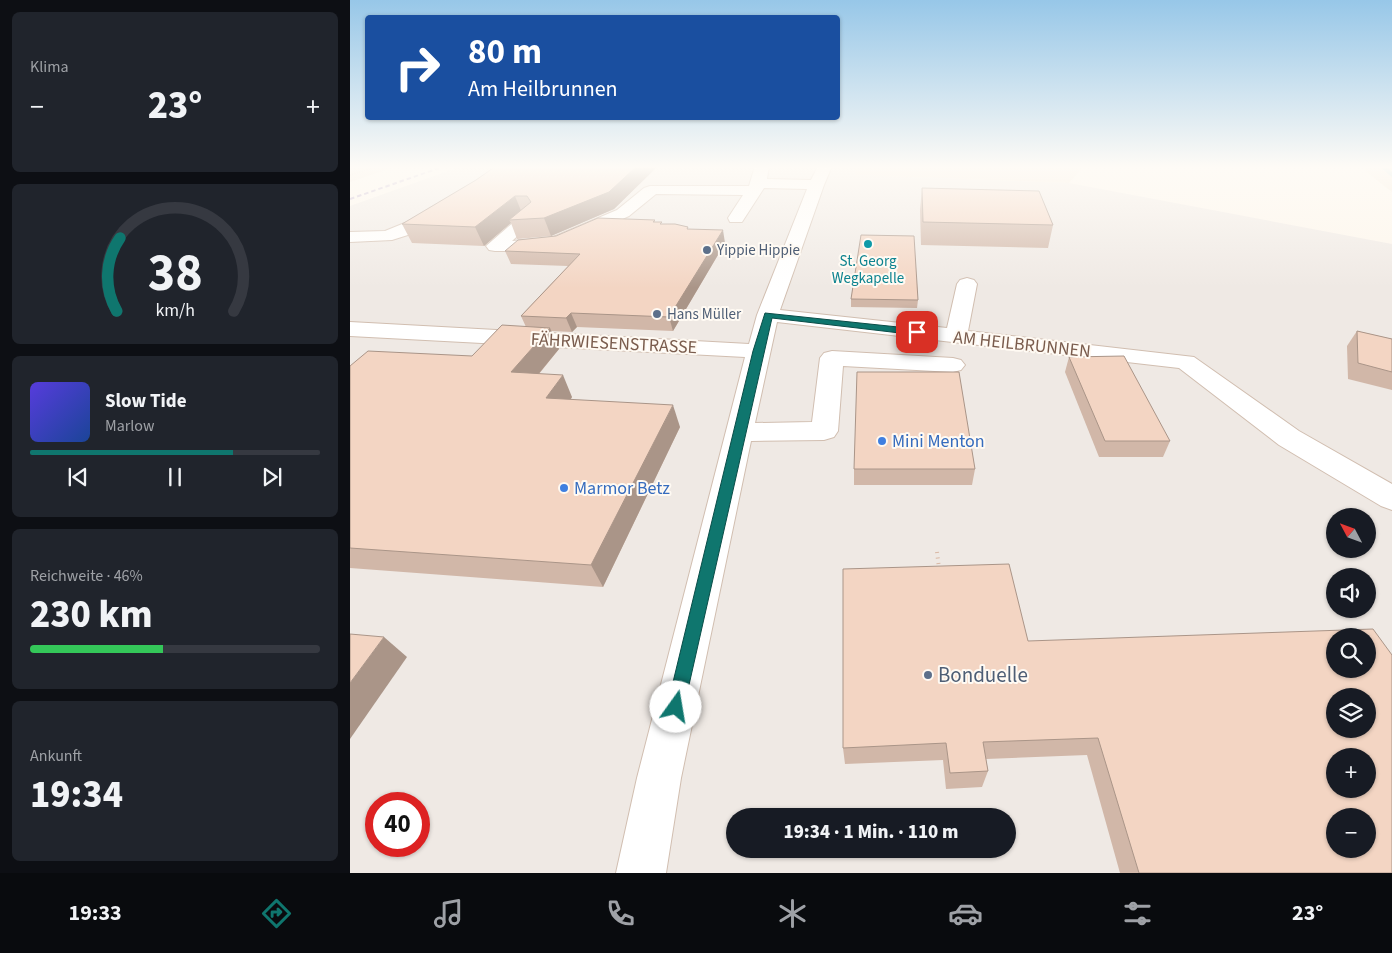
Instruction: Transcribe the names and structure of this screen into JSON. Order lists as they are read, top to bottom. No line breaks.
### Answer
{"streets":{"street":["FÄHRWIESENSTRASSE","AM HEILBRUNNEN"]},"places":["St. Georg Wegkapelle","Yippie Hippie","Hans Müller","Mini Menton","Marmor Betz","Bonduelle"],"north":"top left","page":{"tile":["Klima",["Reichweite · 46%","230 km"],["Ankunft","19:34"]],"turn":["80 m","Am Heilbrunnen"],"heat":["−","23°","+"],"song":["Slow Tide","Marlow"],"map_buttons":["+","−"],"limit":"40","trip":"19:34 · 1 Min. · 110 m","tabs":["19:33","23°"],"gauge":["38","km/h"]}}
